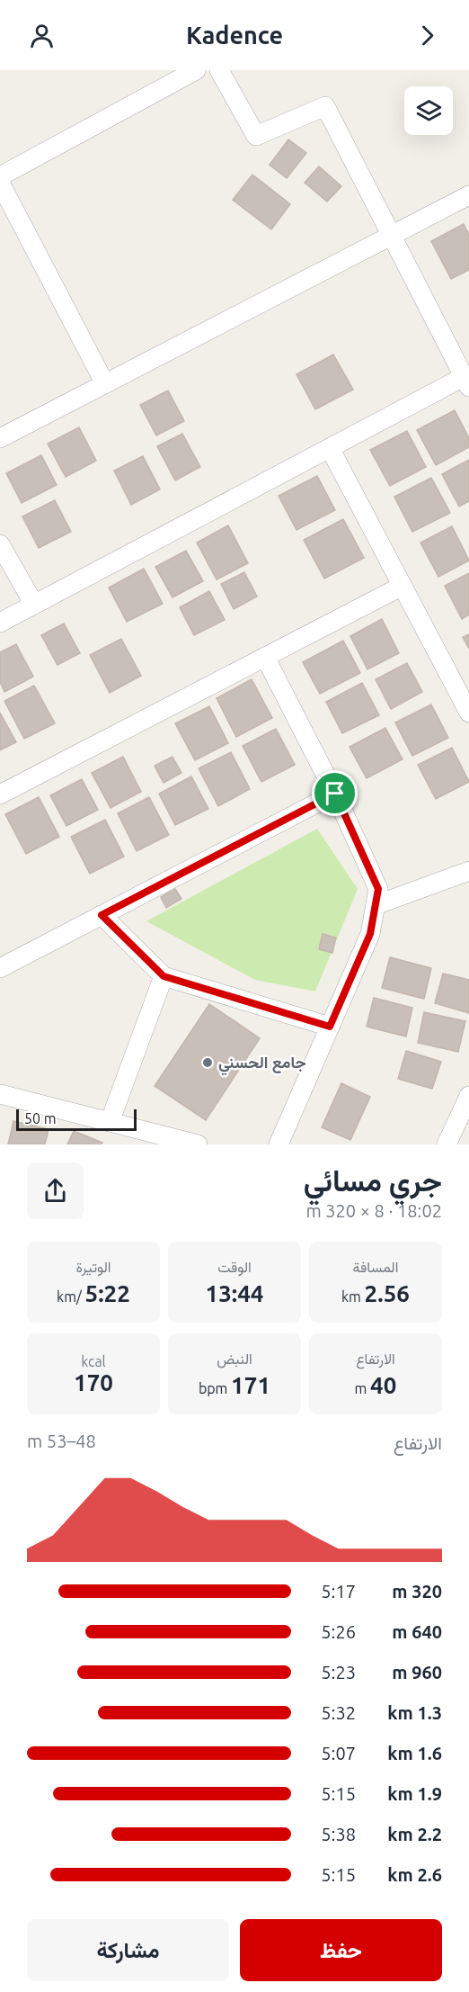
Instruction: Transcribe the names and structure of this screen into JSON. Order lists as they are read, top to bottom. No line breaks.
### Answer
{"places":["جامع الحسني"],"scale_bar":"50 m","page":{"header":"Kadence","scale":"50 m","heading":["جري مسائي","18:02 · 8 × 320 m"],"stats":[["المسافة","2.56 km"],["الوقت","13:44"],["الوتيرة","5:22 /km"],["الارتفاع","40 m"],["النبض","171 bpm"],["kcal","170"]],"chart":["الارتفاع","48–53 m"],"list":[{"name":"320 m","note":"5:17"},{"name":"640 m","note":"5:26"},{"name":"960 m","note":"5:23"},{"name":"1.3 km","note":"5:32"},{"name":"1.6 km","note":"5:07"},{"name":"1.9 km","note":"5:15"},{"name":"2.2 km","note":"5:38"},{"name":"2.6 km","note":"5:15"}],"buttons":["حفظ","مشاركة"]}}
